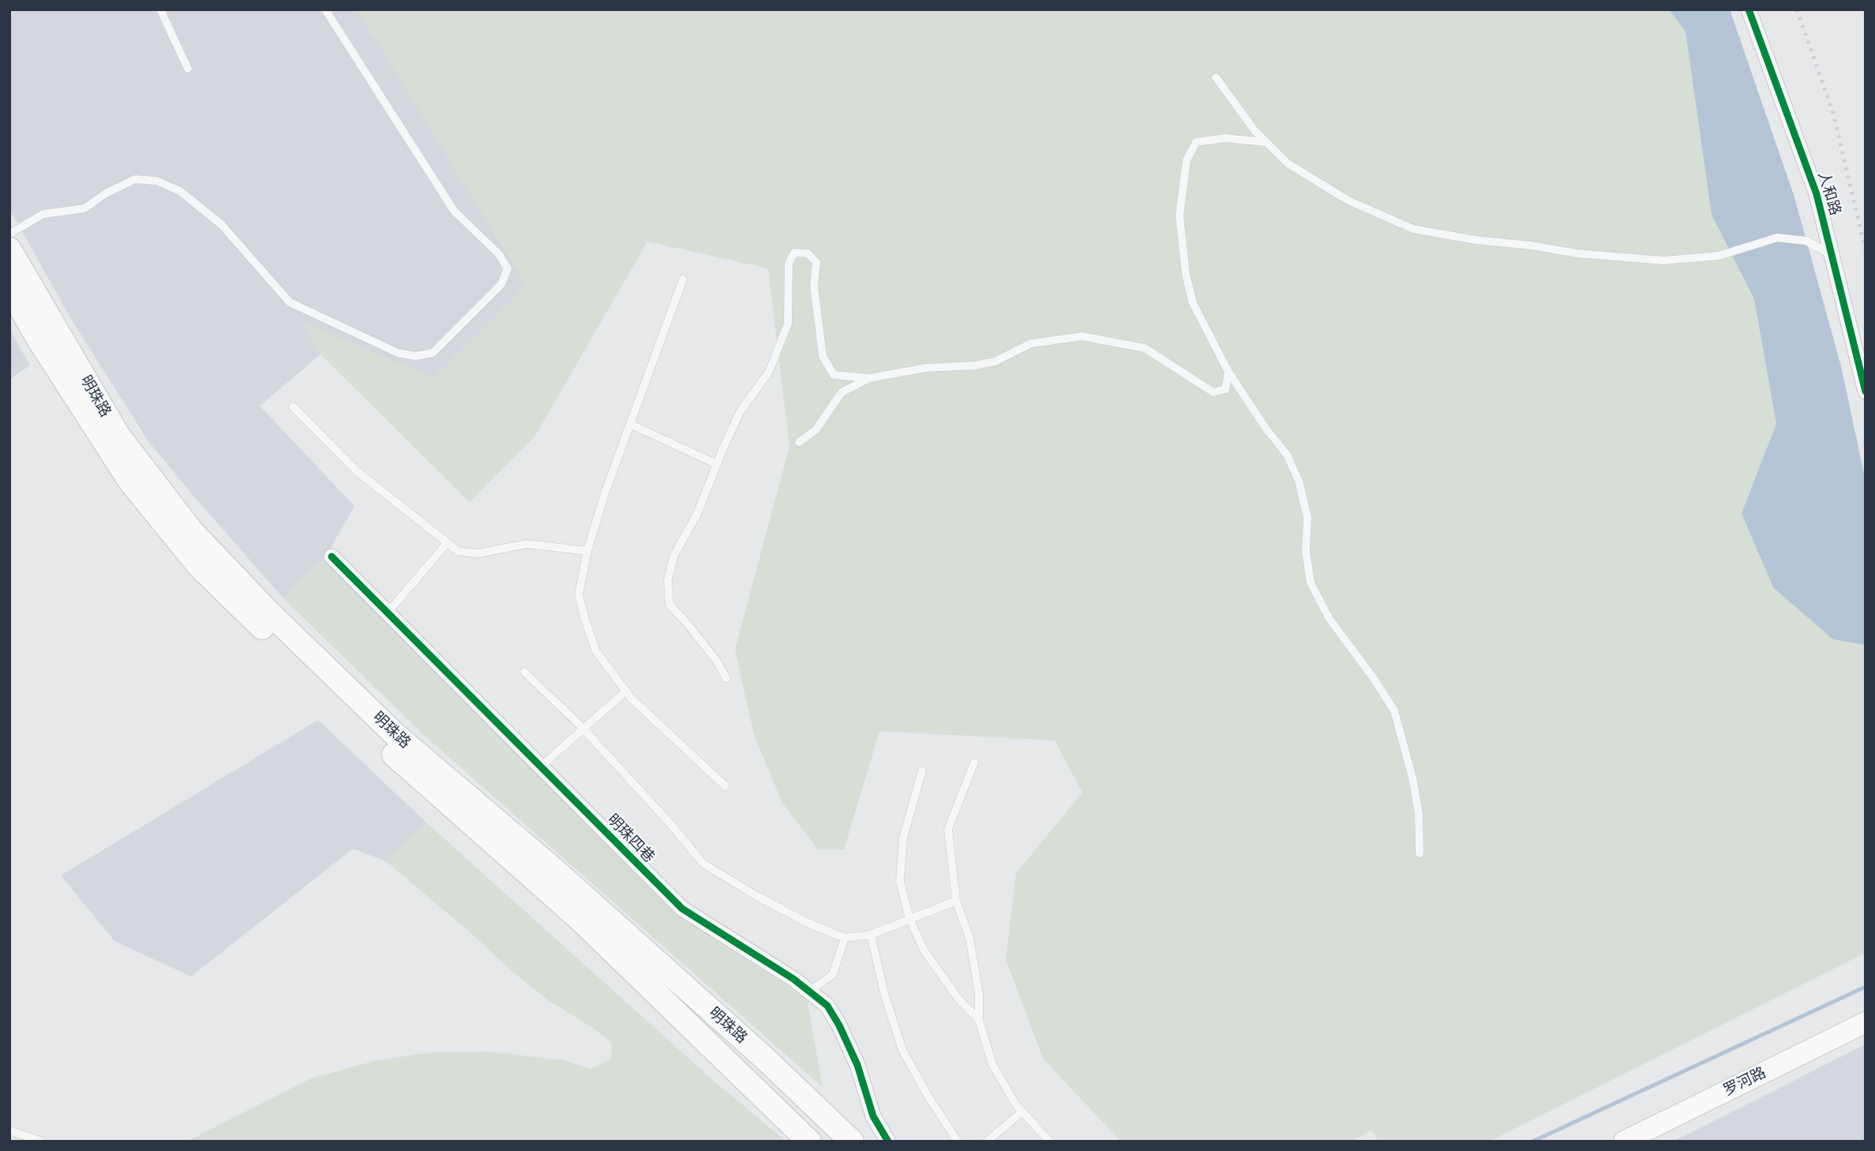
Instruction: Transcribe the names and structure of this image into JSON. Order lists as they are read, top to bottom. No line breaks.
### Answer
{"streets":{"main road":["明珠路","罗河路"],"street":["人和路","明珠四巷"]}}
